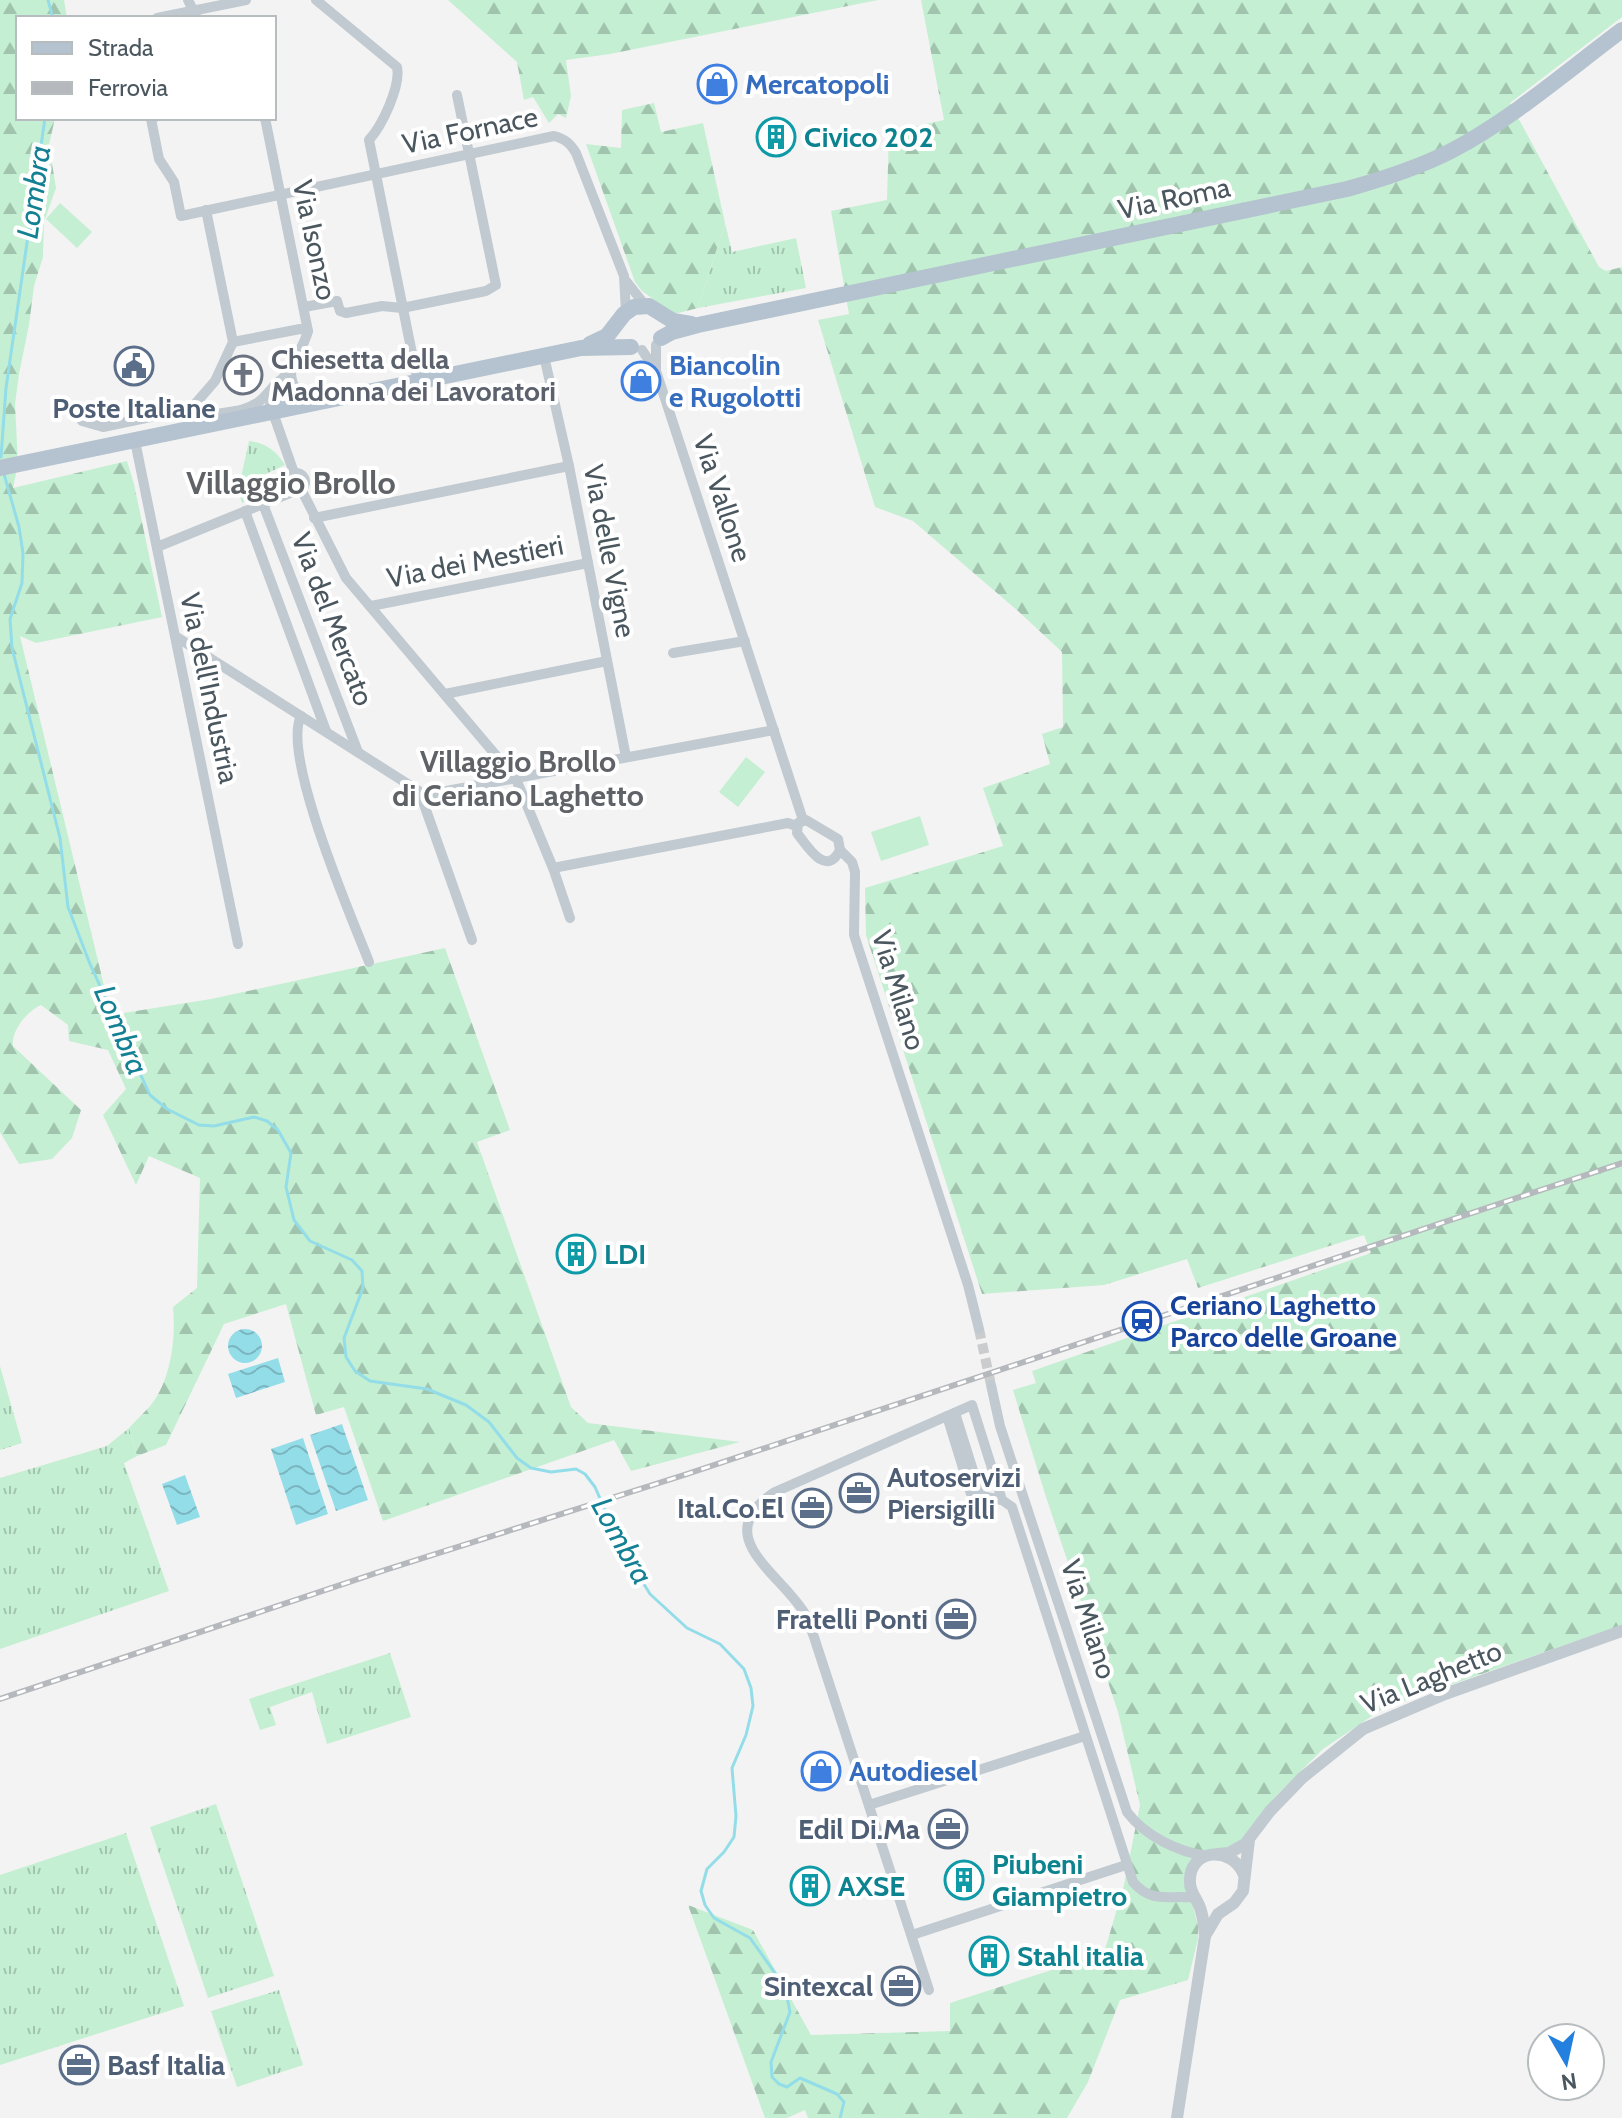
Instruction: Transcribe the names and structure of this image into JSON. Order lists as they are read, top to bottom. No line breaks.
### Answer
{"streets":{"main road":["Via Roma"],"street":["Via Fornace","Via Isonzo","Via Vallone","Via delle Vigne","Via dei Mestieri","Via del Mercato","Via dell'Industria","Via Milano","Via Laghetto"]},"crossings":[["Via Fornace","Via Roma"],["Via Fornace","Via Isonzo"],["Via Fornace","Via Vallone"],["Via Roma","Via Isonzo"],["Via Roma","Via Vallone"],["Via Roma","Via delle Vigne"],["Via Roma","Via dell'Industria"],["Via delle Vigne","Via dei Mestieri"],["Via Milano","Via Laghetto"]],"districts":["Villaggio Brollo","Villaggio Brollo di Ceriano Laghetto"],"water":["Lombra"],"places":{"shop":["Mercatopoli","Biancolin e Rugolotti","Autodiesel"],"building":["Civico 202","LDI","Piubeni Giampietro","AXSE","Stahl italia"],"public building":["Poste Italiane"],"church":["Chiesetta della Madonna dei Lavoratori"],"station":["Ceriano Laghetto Parco delle Groane"],"office":["Autoservizi Piersigilli","Ital.Co.El","Fratelli Ponti","Edil Di.Ma","Sintexcal","Basf Italia"]},"legend":["Strada","Ferrovia"],"north":"bottom"}
